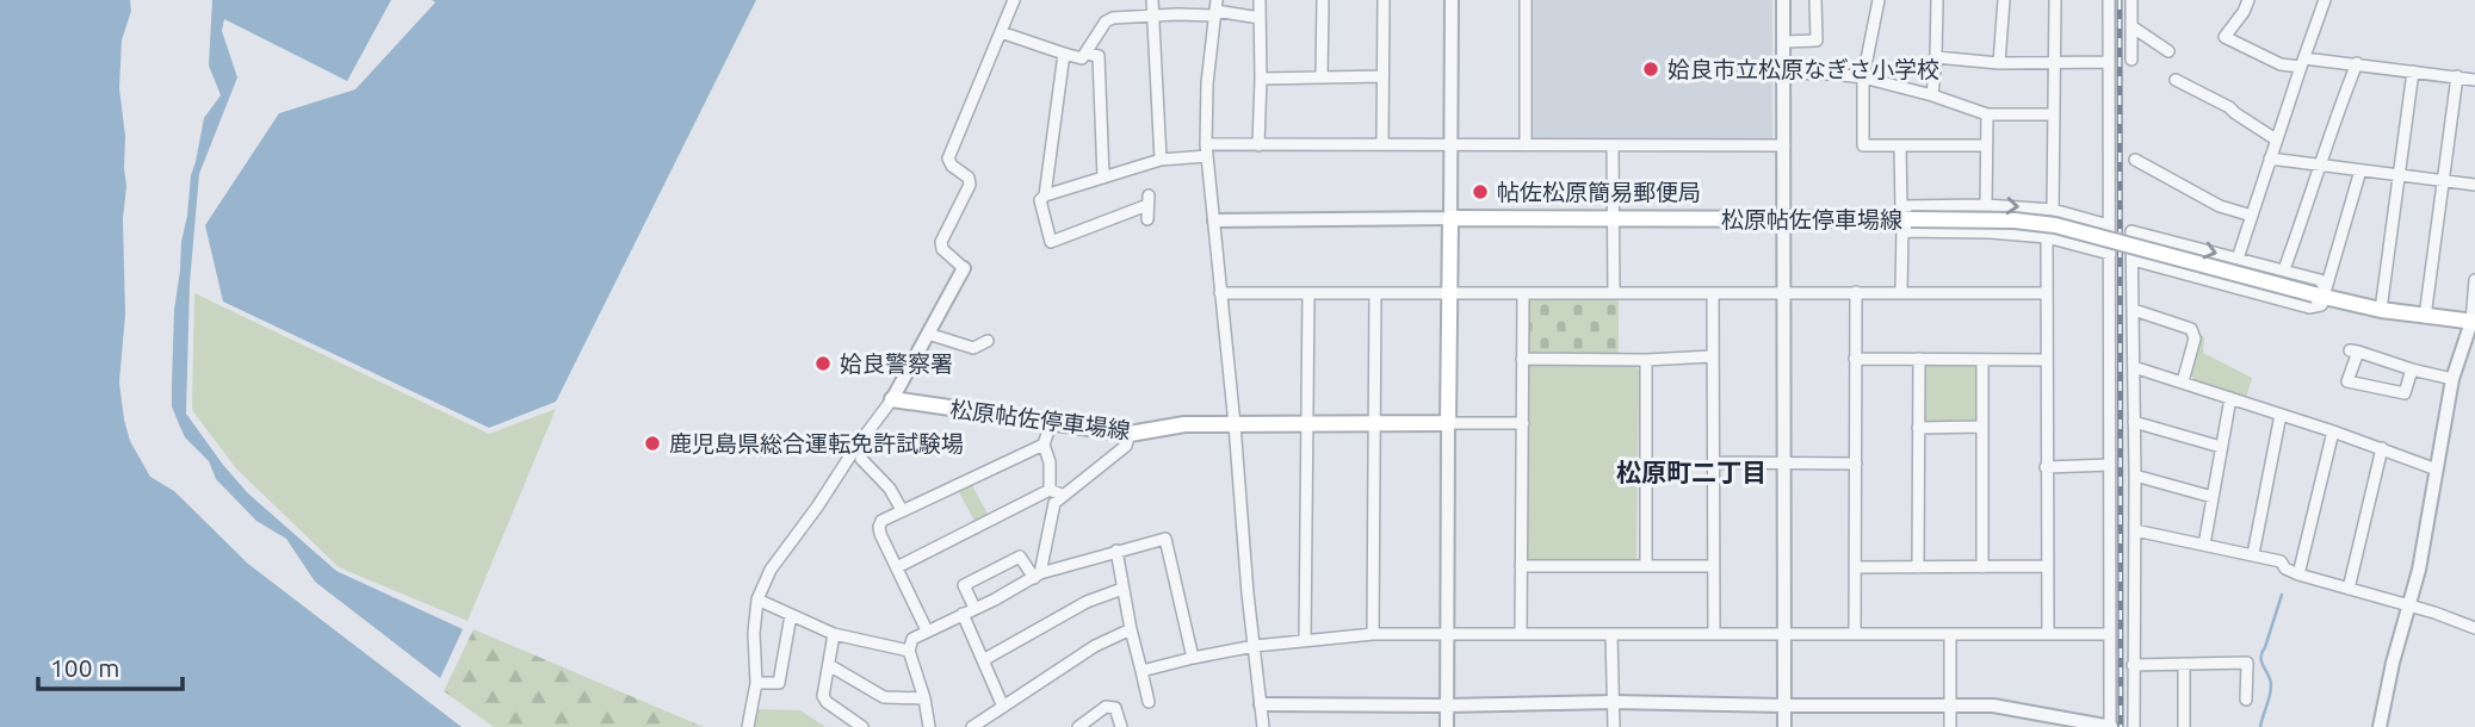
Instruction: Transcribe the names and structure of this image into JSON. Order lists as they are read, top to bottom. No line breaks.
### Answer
{"streets":{"main road":["松原帖佐停車場線"]},"districts":["松原町二丁目"],"places":["姶良市立松原なぎさ小学校","帖佐松原簡易郵便局","姶良警察署","鹿児島県総合運転免許試験場"],"scale_bar":"100 m"}
